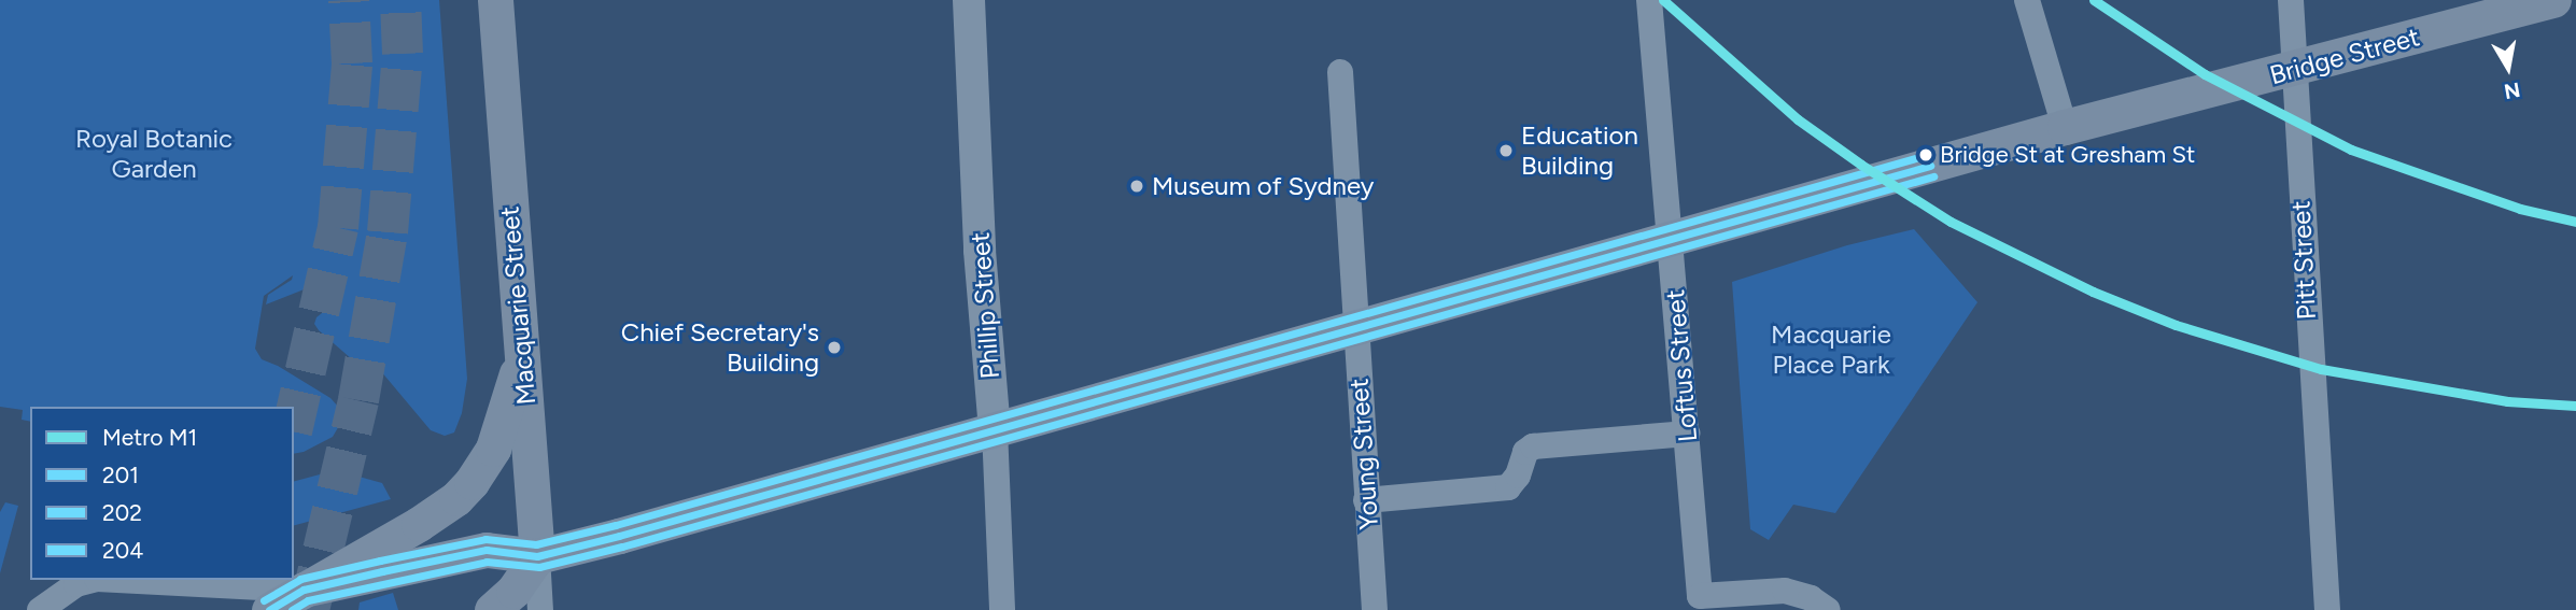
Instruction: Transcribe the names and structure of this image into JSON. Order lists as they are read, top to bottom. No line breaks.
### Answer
{"streets":{"main road":["Bridge Street","Macquarie Street"],"street":["Pitt Street","Phillip Street","Loftus Street","Young Street"]},"crossings":[["Bridge Street","Pitt Street"],["Bridge Street","Macquarie Street"],["Bridge Street","Phillip Street"],["Bridge Street","Loftus Street"],["Bridge Street","Young Street"]],"parks":["Royal Botanic Garden","Macquarie Place Park"],"places":["Education Building","Bridge St at Gresham St","Museum of Sydney","Chief Secretary's Building"],"lines":["metro line M1","transit line 204","transit line 201","transit line 202"],"legend":["Metro M1","201","202","204"],"north":"bottom"}
